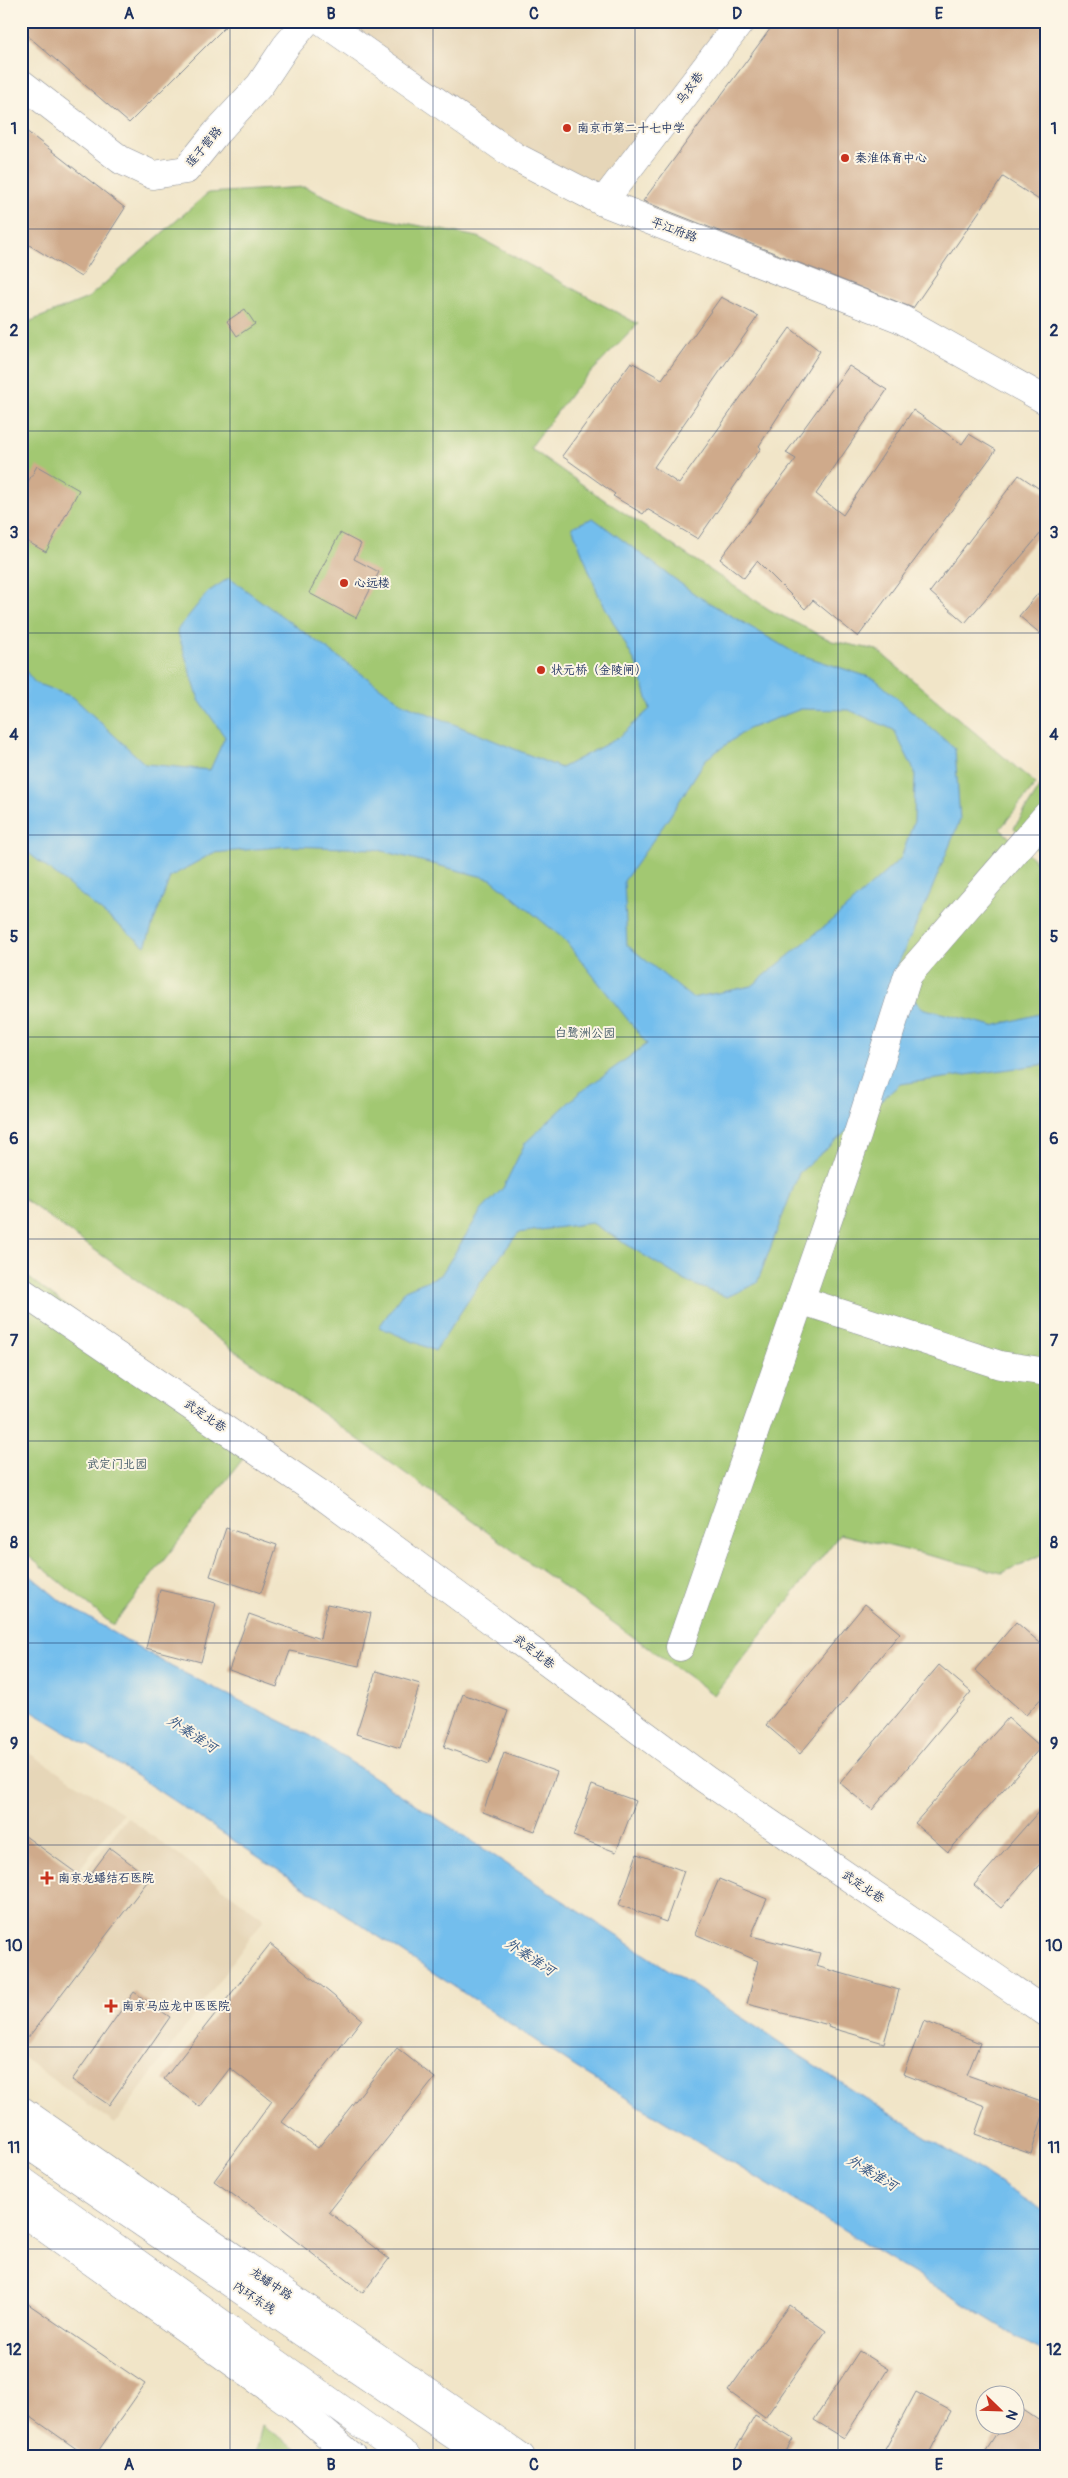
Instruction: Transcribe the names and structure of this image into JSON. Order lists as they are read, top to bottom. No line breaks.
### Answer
{"streets":{"main road":["乌衣巷","莲子营路","平江府路","武定北巷","龙蟠中路","内环东线"]},"crossings":[["乌衣巷","平江府路"]],"water":["外秦淮河"],"parks":["白鹭洲公园","武定门北园"],"places":{"other":["南京市第二十七中学","秦淮体育中心","心远楼","状元桥（金陵闸）"],"health":["南京龙蟠结石医院","南京马应龙中医医院"]},"north":"bottom right","grid":{"columns":["A","B","C","D","E"],"rows":["1","2","3","4","5","6","7","8","9","10","11","12"]}}
